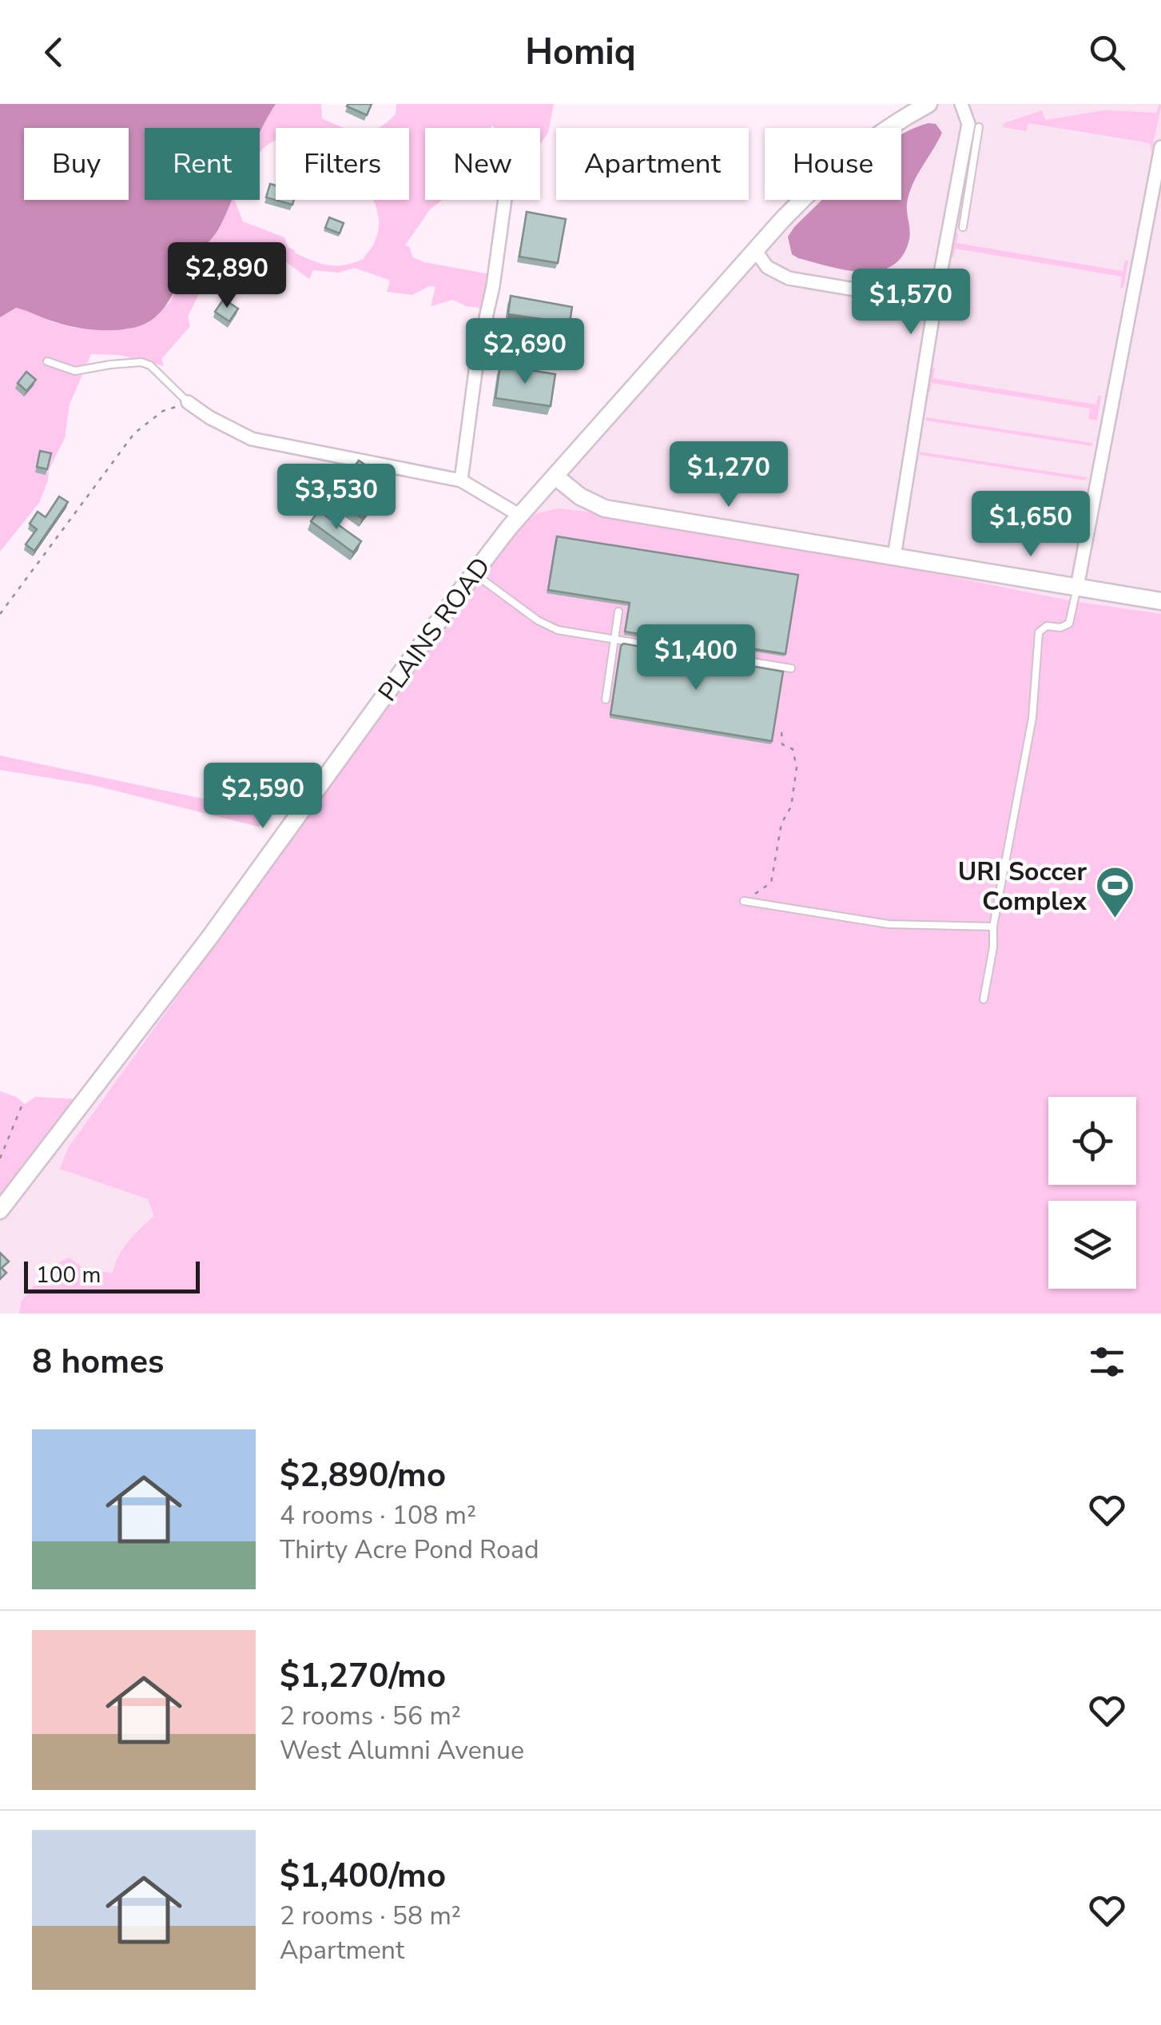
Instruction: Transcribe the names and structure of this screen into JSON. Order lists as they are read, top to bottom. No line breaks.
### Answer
{"streets":{"street":["PLAINS ROAD"]},"places":{"sports":["URI Soccer Complex"]},"scale_bar":"100 m","page":{"header":"Homiq","chip":["Buy","Rent","Filters","New","Apartment","House"],"price":["$2,890","$1,570","$2,690","$1,270","$3,530","$1,650","$1,400","$2,590"],"scale":"100 m","heading":"8 homes","list":[{"name":"$2,890/mo","note":"4 rooms · 108 m² · Thirty Acre Pond Road"},{"name":"$1,270/mo","note":"2 rooms · 56 m² · West Alumni Avenue"},{"name":"$1,400/mo","note":"2 rooms · 58 m² · Apartment"}]}}
